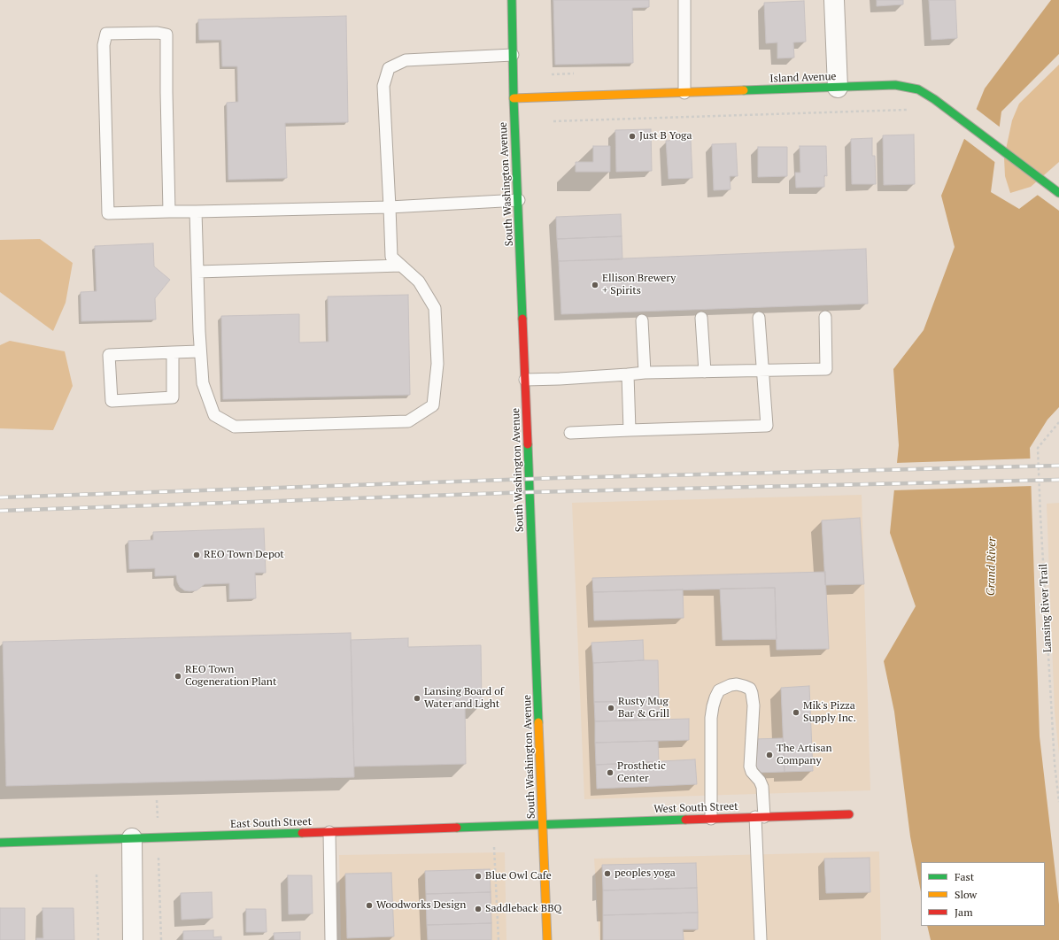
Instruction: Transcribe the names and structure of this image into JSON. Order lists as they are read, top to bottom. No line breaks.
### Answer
{"streets":{"street":["Island Avenue","South Washington Avenue","West South Street","East South Street"],"path":["Lansing River Trail"]},"crossings":[["Island Avenue","South Washington Avenue"],["South Washington Avenue","West South Street"],["South Washington Avenue","East South Street"],["West South Street","East South Street"]],"water":["Grand River"],"places":["Just B Yoga","Ellison Brewery + Spirits","REO Town Depot","REO Town Cogeneration Plant","Lansing Board of Water and Light","Rusty Mug Bar & Grill","Mik's Pizza Supply Inc.","The Artisan Company","Prosthetic Center","peoples yoga","Blue Owl Cafe","Woodworks Design","Saddleback BBQ"],"legend":["Fast","Slow","Jam"]}
